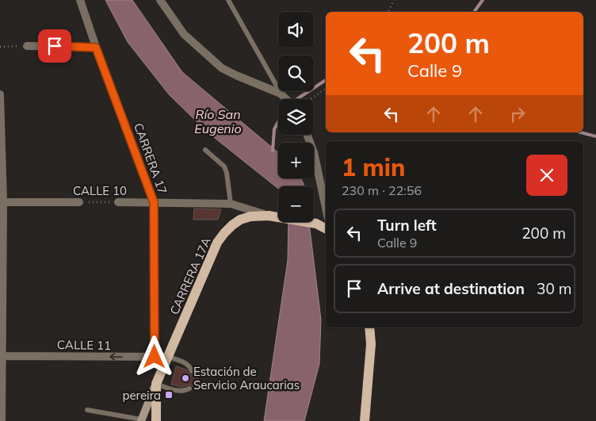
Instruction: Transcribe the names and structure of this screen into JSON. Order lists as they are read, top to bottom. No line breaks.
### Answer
{"streets":{"main road":["CARRERA 17A"],"street":["CARRERA 17","CALLE 10","CALLE 11"]},"crossings":[["CARRERA 17","CALLE 10"],["CARRERA 17","CALLE 11"],["CALLE 10","CARRERA 17A"],["CARRERA 17A","CALLE 11"]],"one_way":["CALLE 11"],"water":["Río San Eugenio"],"places":{"other":["Estación de Servicio Araucarias"],"transit":["pereira"]},"page":{"map_buttons":["+","−"],"turn":["200 m","Calle 9"],"heading":["1 min","230 m · 22:56"],"list":[{"name":"Turn left","note":"Calle 9","value":"200 m"},{"name":"Arrive at destination","value":"30 m"}]}}
